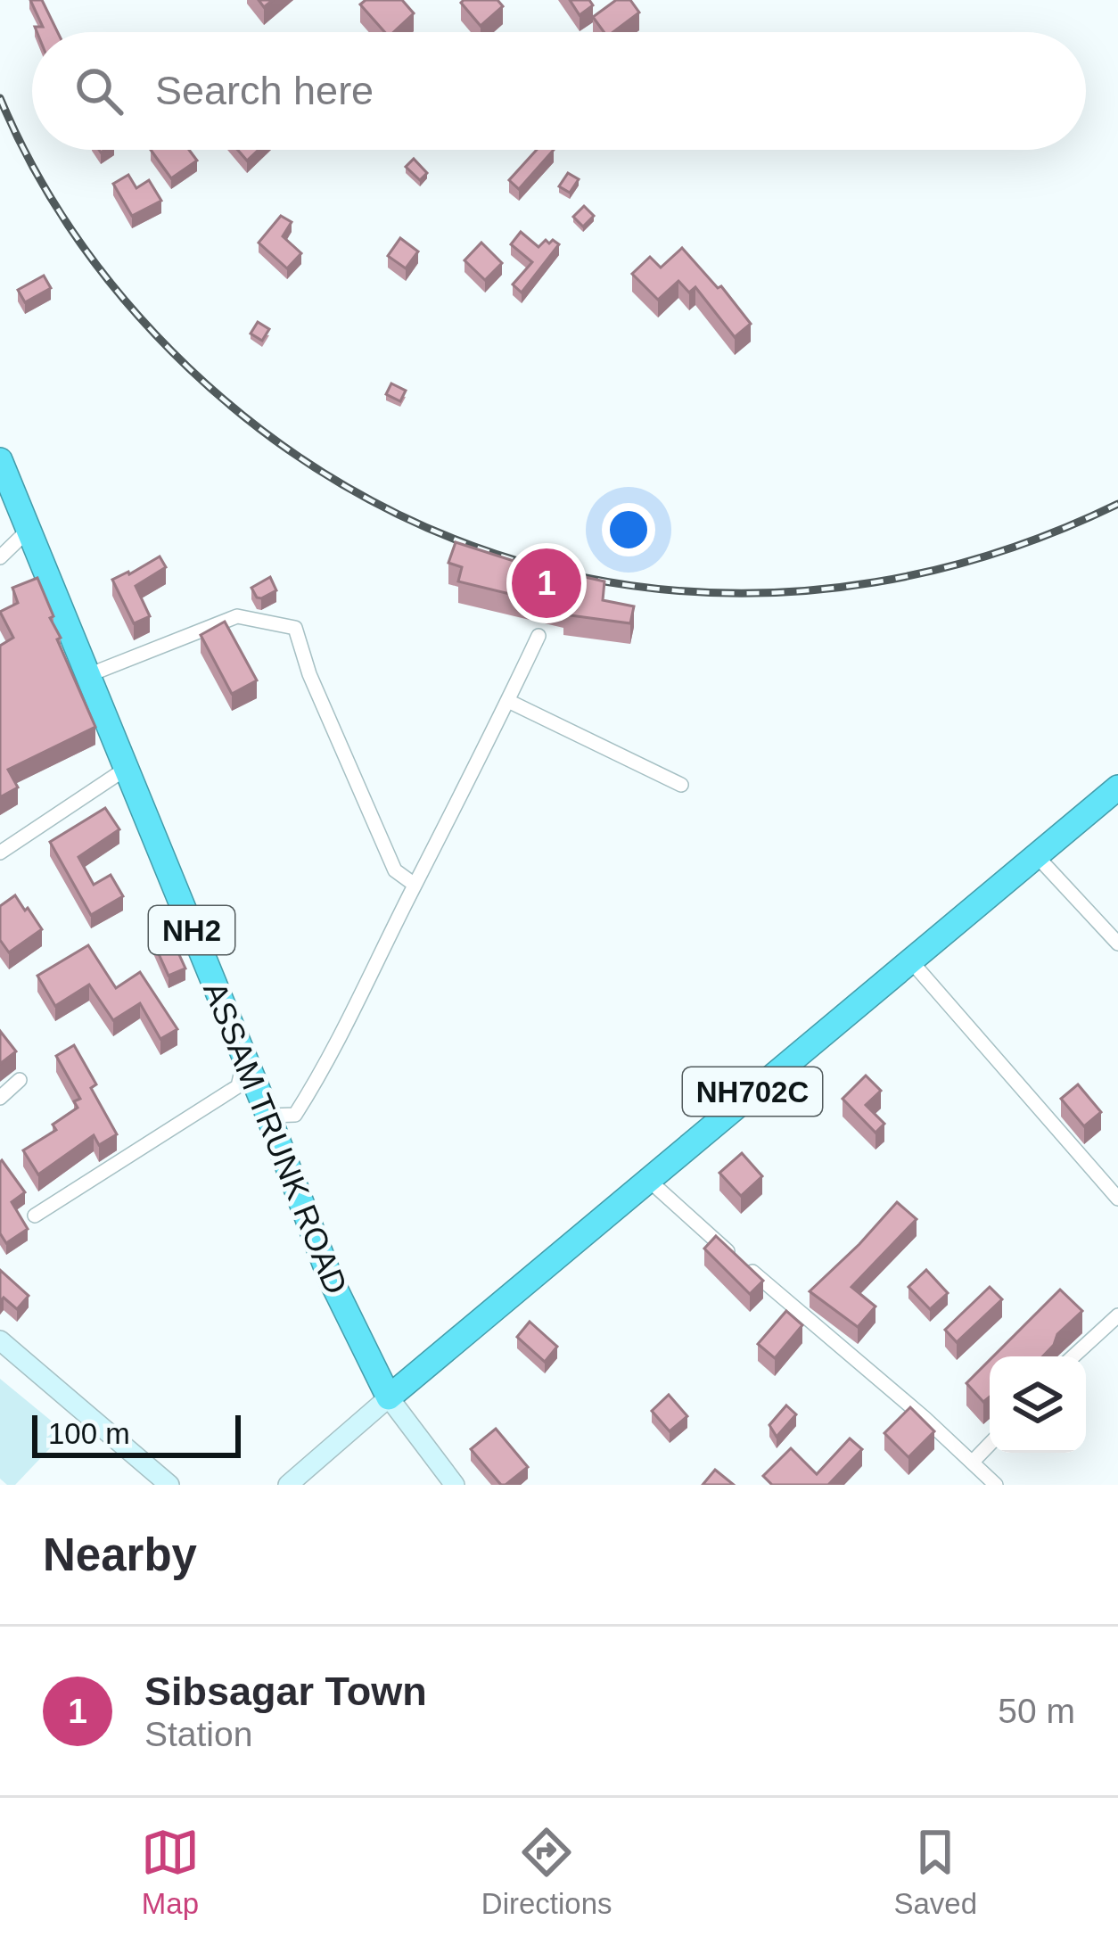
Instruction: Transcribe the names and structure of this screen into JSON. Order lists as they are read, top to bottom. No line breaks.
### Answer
{"streets":{"highway":["NH2","NH702C","ASSAM TRUNK ROAD"]},"crossings":[["NH702C","ASSAM TRUNK ROAD"]],"scale_bar":"100 m","page":{"search":"Search here","pins":"1","scale":"100 m","heading":"Nearby","list":[{"mark":"1","name":"Sibsagar Town","note":"Station","value":"50 m"}],"nav":["Map","Directions","Saved"]}}
